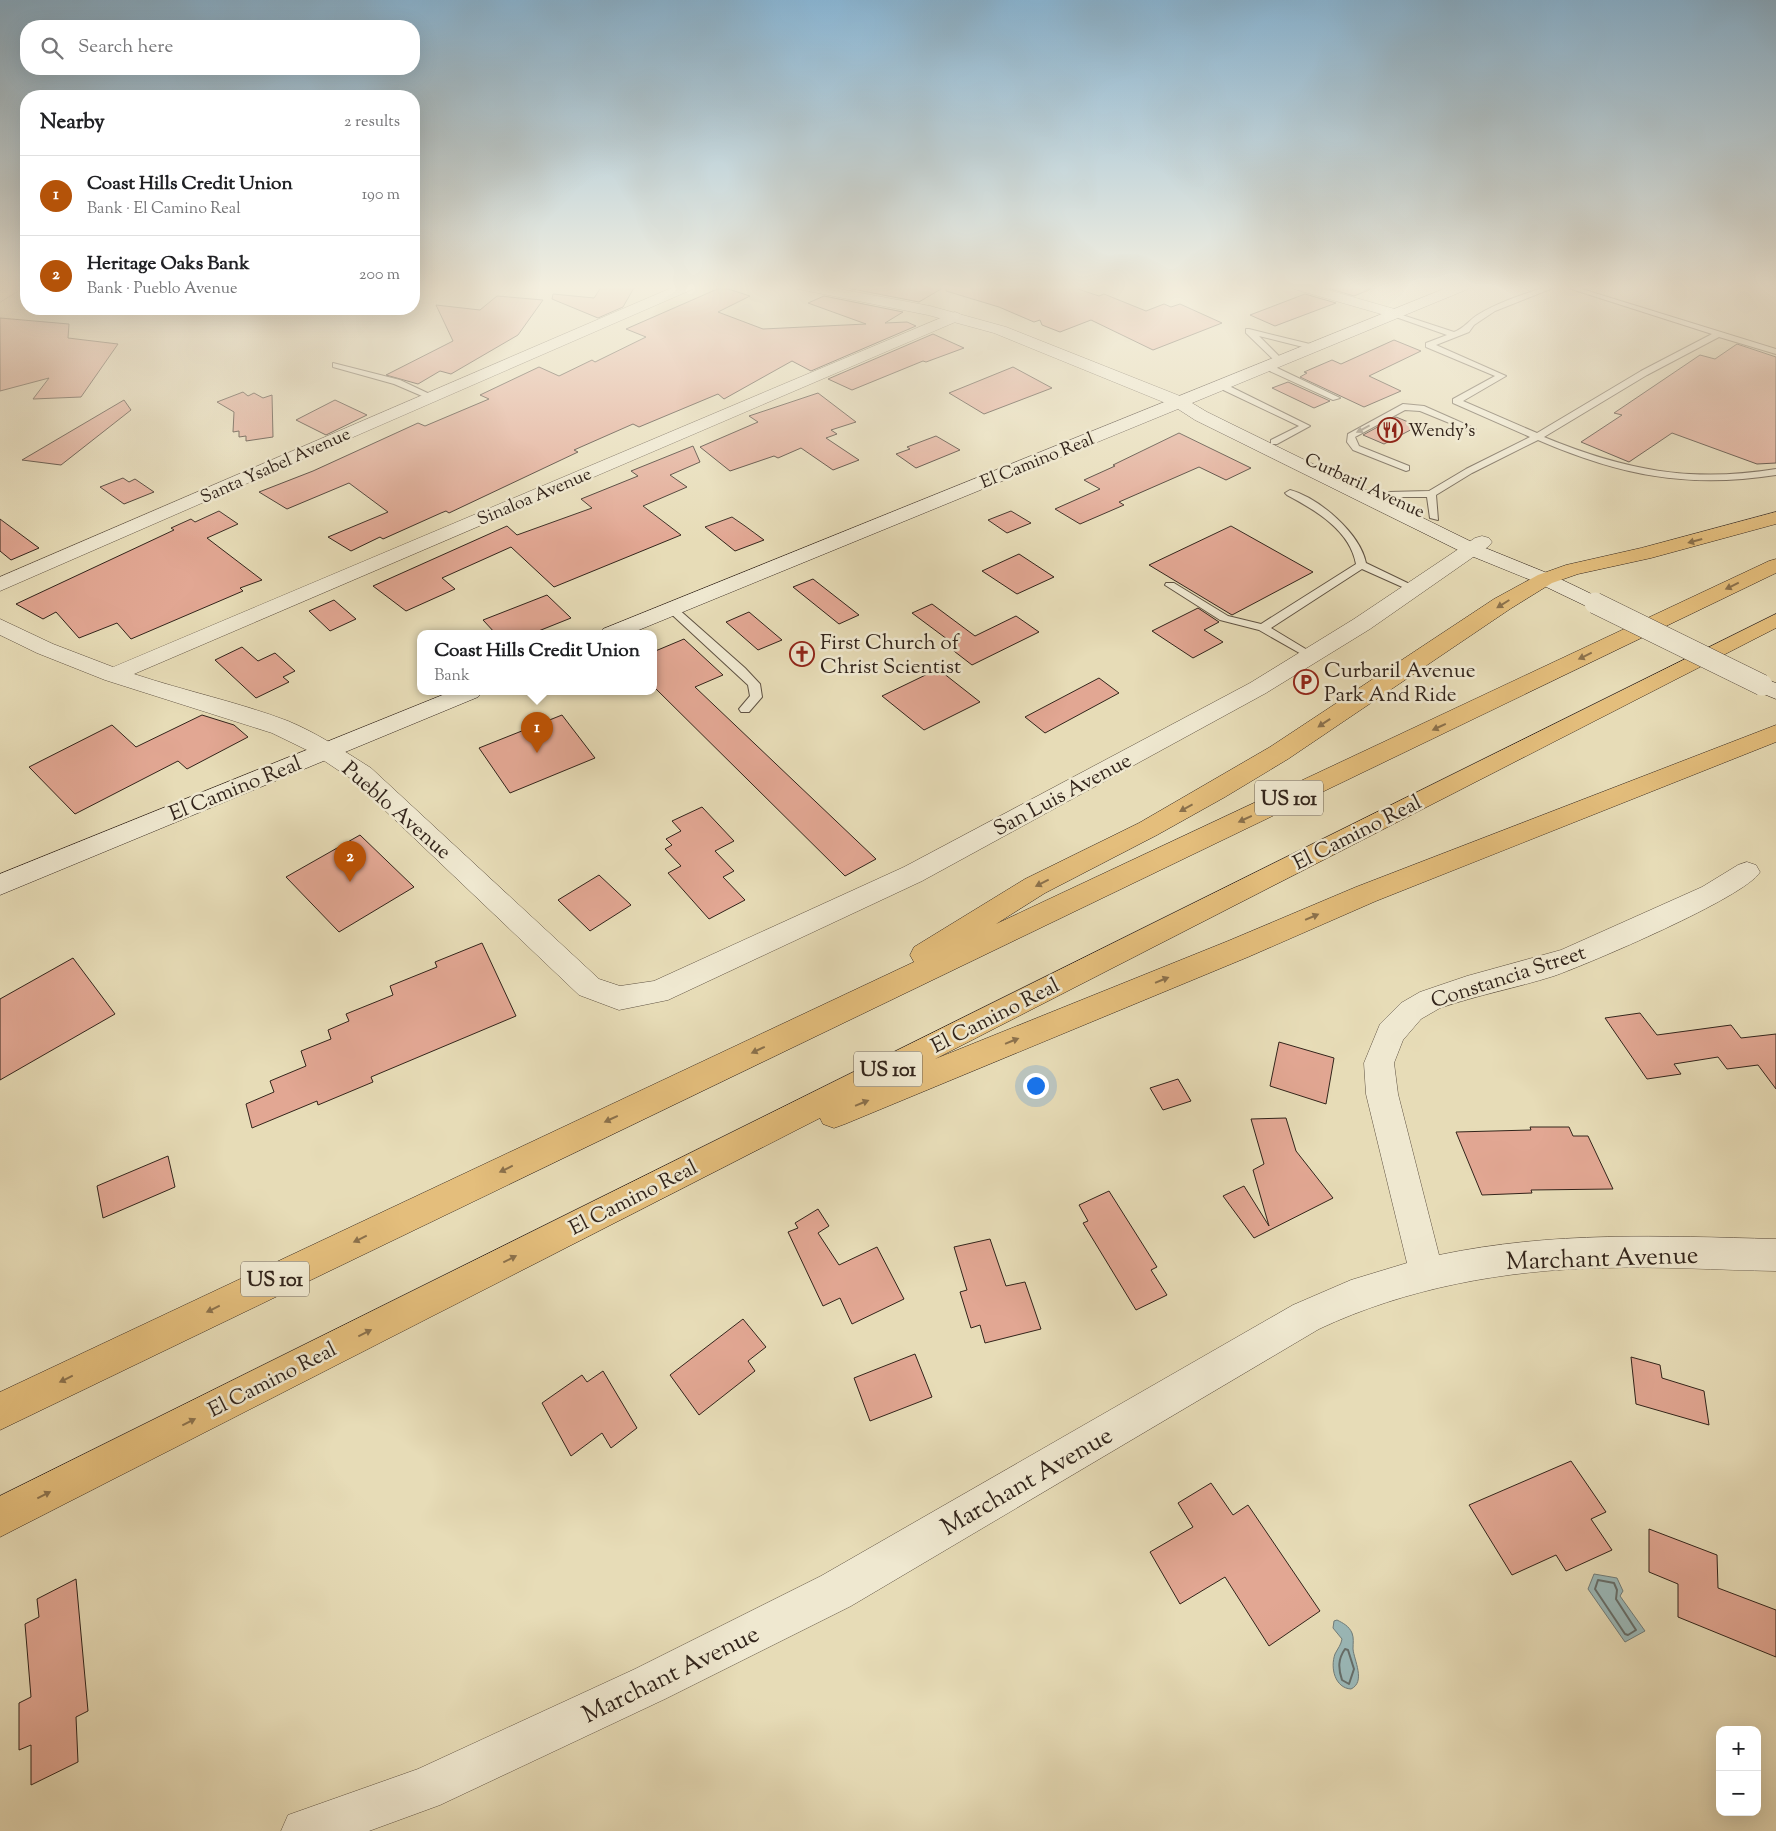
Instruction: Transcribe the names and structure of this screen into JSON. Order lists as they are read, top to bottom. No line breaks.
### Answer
{"streets":{"highway":["El Camino Real","US 101"],"street":["Santa Ysabel Avenue","Curbaril Avenue","Sinaloa Avenue","San Luis Avenue","Pueblo Avenue","Constancia Street","Marchant Avenue"]},"crossings":[["El Camino Real","Curbaril Avenue"],["El Camino Real","Pueblo Avenue"],["Curbaril Avenue","San Luis Avenue"],["Sinaloa Avenue","Pueblo Avenue"],["San Luis Avenue","Pueblo Avenue"],["Constancia Street","Marchant Avenue"]],"places":{"restaurant":["Wendy's"],"church":["First Church of Christ Scientist"],"parking":["Curbaril Avenue Park And Ride"]},"page":{"search":"Search here","heading":["Nearby","2 results"],"list":[{"mark":"1","name":"Coast Hills Credit Union","note":"Bank · El Camino Real","value":"190 m"},{"mark":"2","name":"Heritage Oaks Bank","note":"Bank · Pueblo Avenue","value":"200 m"}],"popup":["Coast Hills Credit Union","Bank"],"pins":["1","2"],"map_buttons":["+","−"]}}
